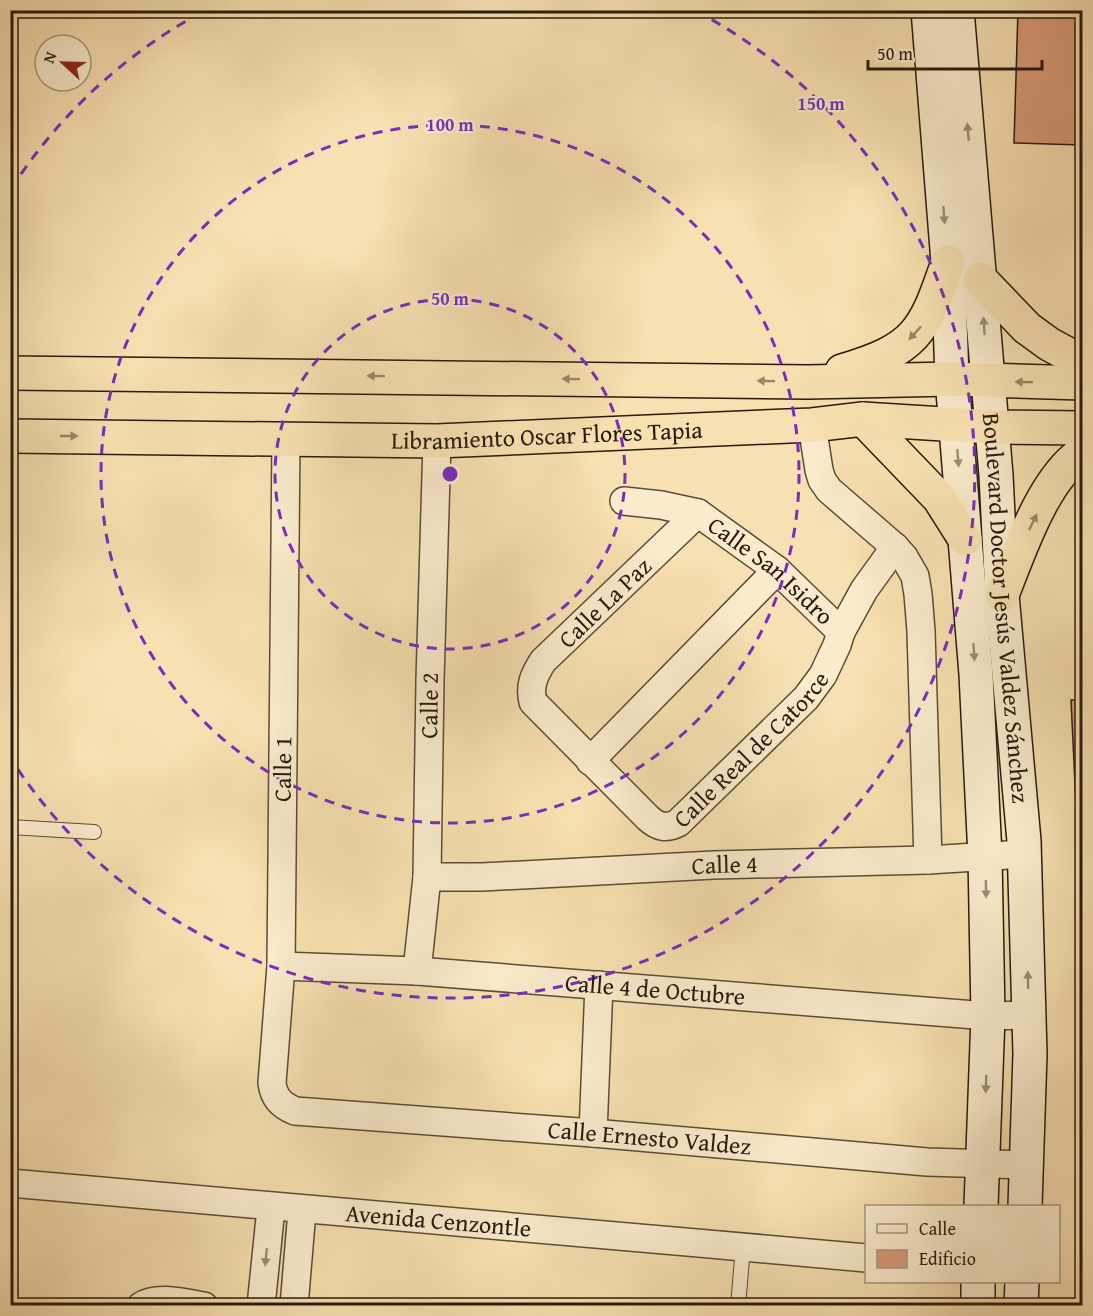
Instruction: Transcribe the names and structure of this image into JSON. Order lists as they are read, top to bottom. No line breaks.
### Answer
{"streets":{"highway":["Libramiento Oscar Flores Tapia"],"main road":["Boulevard Doctor Jesús Valdez Sánchez"],"street":["Calle San Isidro","Calle La Paz","Calle 2","Calle Real de Catorce","Calle 1","Calle 4","Calle 4 de Octubre","Calle Ernesto Valdez","Avenida Cenzontle"]},"crossings":[["Libramiento Oscar Flores Tapia","Boulevard Doctor Jesús Valdez Sánchez"],["Libramiento Oscar Flores Tapia","Calle 2"],["Libramiento Oscar Flores Tapia","Calle 1"],["Calle San Isidro","Calle La Paz"],["Calle San Isidro","Calle Real de Catorce"],["Calle La Paz","Calle Real de Catorce"],["Boulevard Doctor Jesús Valdez Sánchez","Calle 4"],["Boulevard Doctor Jesús Valdez Sánchez","Calle 4 de Octubre"],["Boulevard Doctor Jesús Valdez Sánchez","Calle Ernesto Valdez"],["Calle 2","Calle 4"],["Calle 2","Calle 4 de Octubre"],["Calle 1","Calle 4 de Octubre"],["Calle 1","Calle Ernesto Valdez"]],"legend":["Calle","Edificio"],"scale_bar":"50 m","north":"left","rings":["150 m","100 m","50 m"]}
